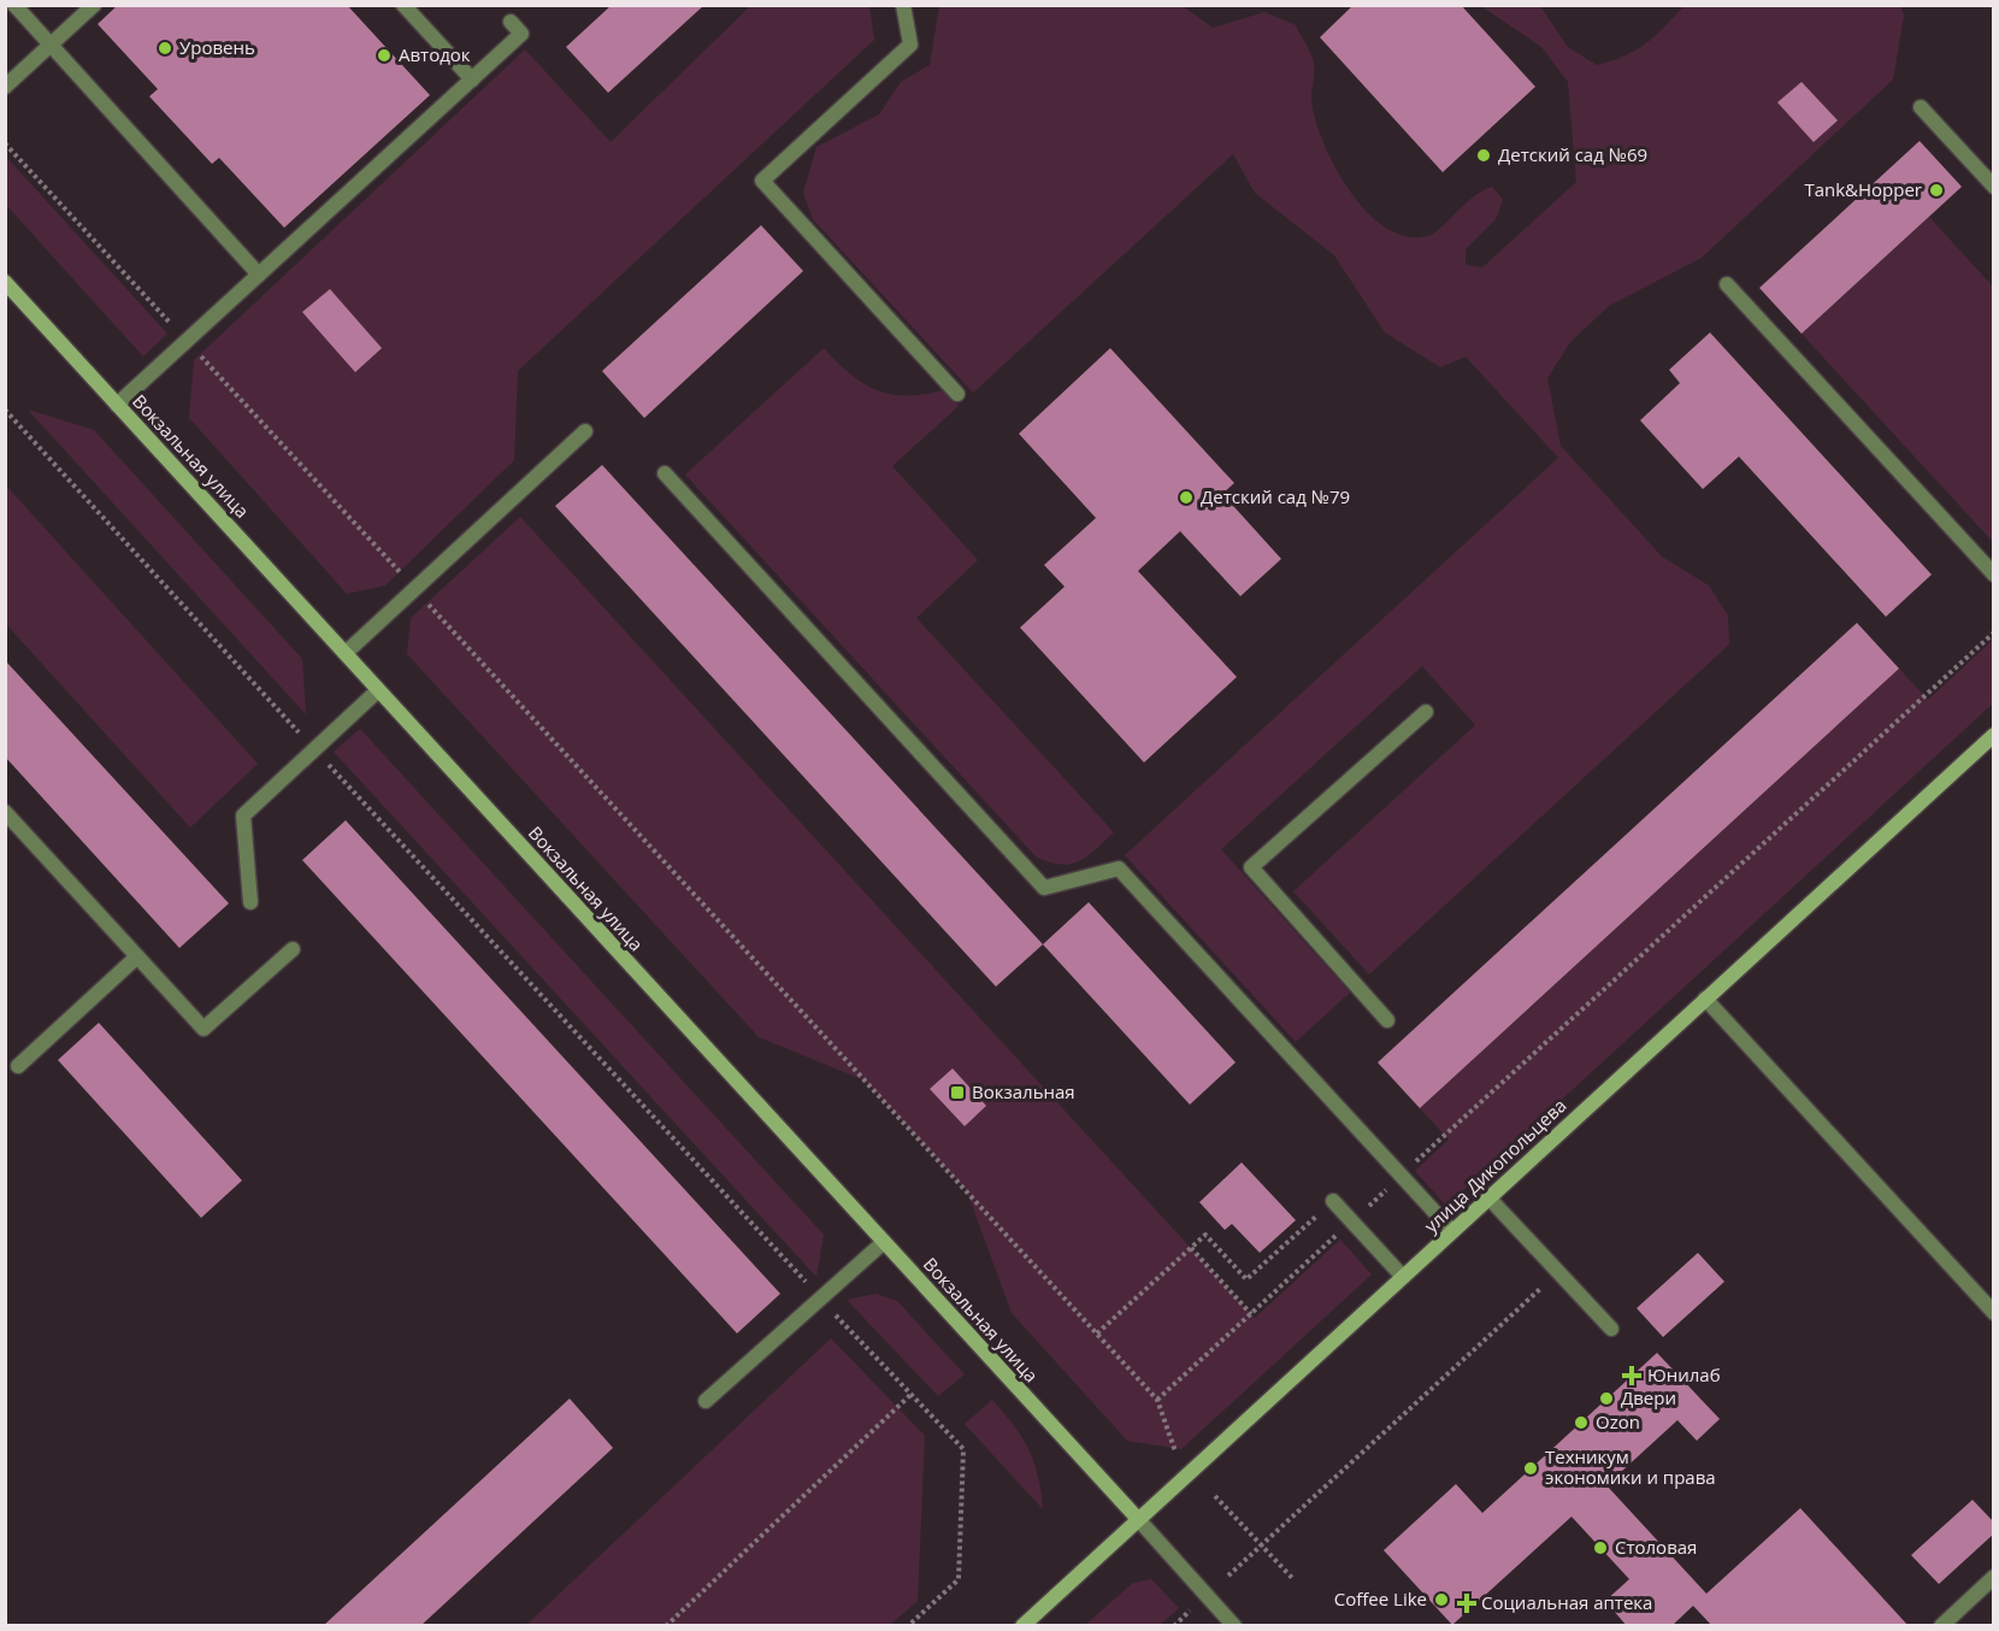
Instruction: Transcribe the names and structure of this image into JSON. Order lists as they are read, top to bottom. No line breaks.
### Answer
{"streets":{"main road":["Вокзальная улица","улица Дикопольцева"]},"crossings":[["Вокзальная улица","улица Дикопольцева"]],"places":{"other":["Уровень","Автодок","Детский сад №69","Tank&Hopper","Детский сад №79","Двери","Ozon","Техникум экономики и права","Столовая","Coffee Like"],"transit":["Вокзальная"],"health":["Юнилаб","Социальная аптека"]}}
